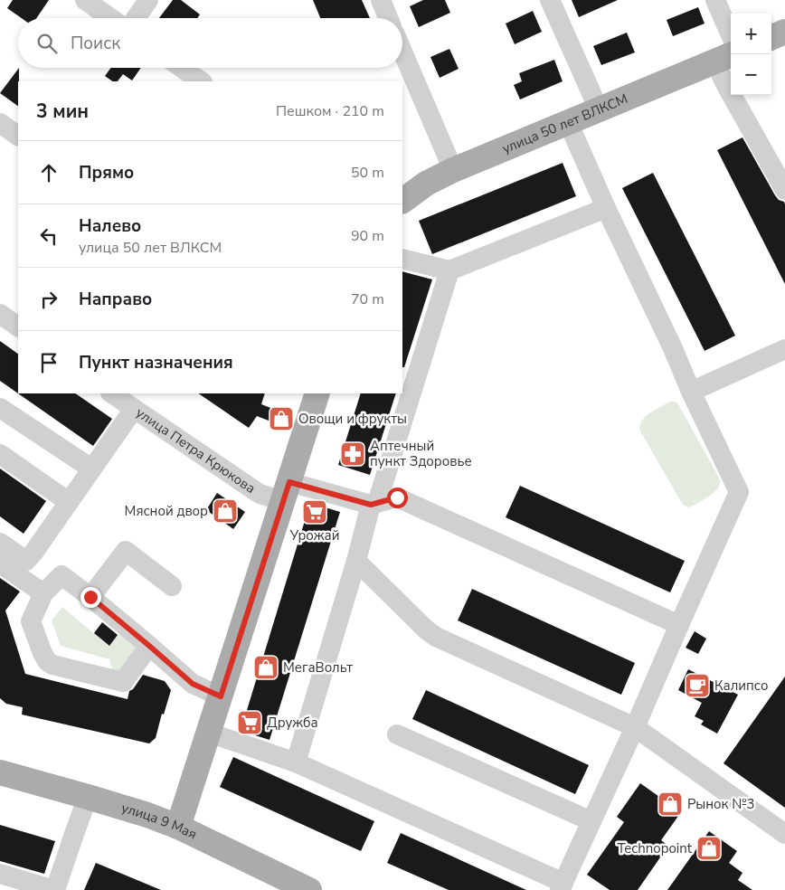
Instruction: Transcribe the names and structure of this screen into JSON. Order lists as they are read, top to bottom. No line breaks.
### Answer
{"streets":{"main road":["улица 50 лет ВЛКСМ","улица 9 Мая"],"street":["улица Петра Крюкова"]},"places":{"shop":["Овощи и фрукты","Мясной двор","МегаВольт","Рынок №3","Technopoint"],"pharmacy":["Аптечный пункт Здоровье"],"supermarket":["Урожай","Дружба"],"cafe":["Калипсо"]},"page":{"map_buttons":["+","−"],"search":"Поиск","heading":["3 мин","Пешком · 210 m"],"list":[["Прямо","50 m"],["Налево","улица 50 лет ВЛКСМ","90 m"],["Направо","70 m"],"Пункт назначения"]}}
